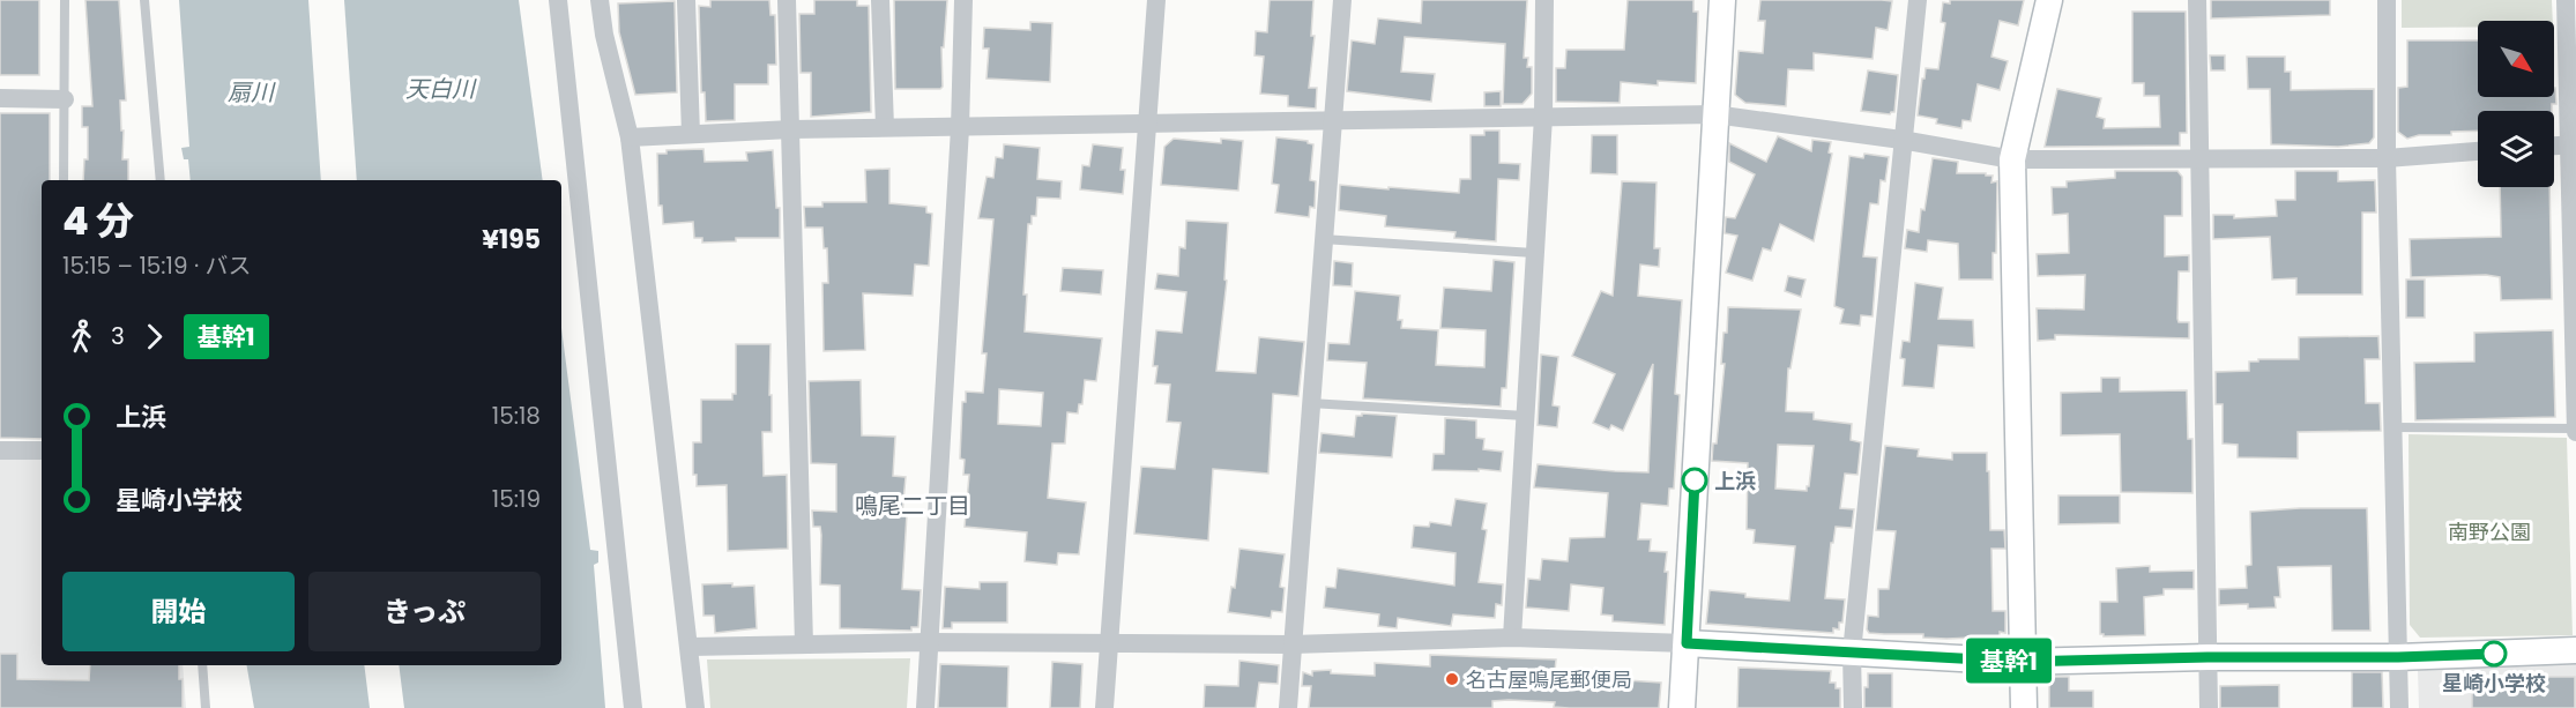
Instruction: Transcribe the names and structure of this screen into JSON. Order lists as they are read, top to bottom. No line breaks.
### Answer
{"districts":["鳴尾二丁目"],"water":["天白川","扇川"],"parks":["南野公園"],"places":["上浜","星崎小学校","名古屋鳴尾郵便局"],"lines":["bus line 基幹1"],"north":"bottom right","page":{"on_map":"基幹1","heading":["4 分","15:15 – 15:19 · バス","¥195"],"legs":["3","基幹1"],"list":[{"name":"上浜","value":"15:18"},{"name":"星崎小学校","value":"15:19"}],"buttons":["開始","きっぷ"]}}
